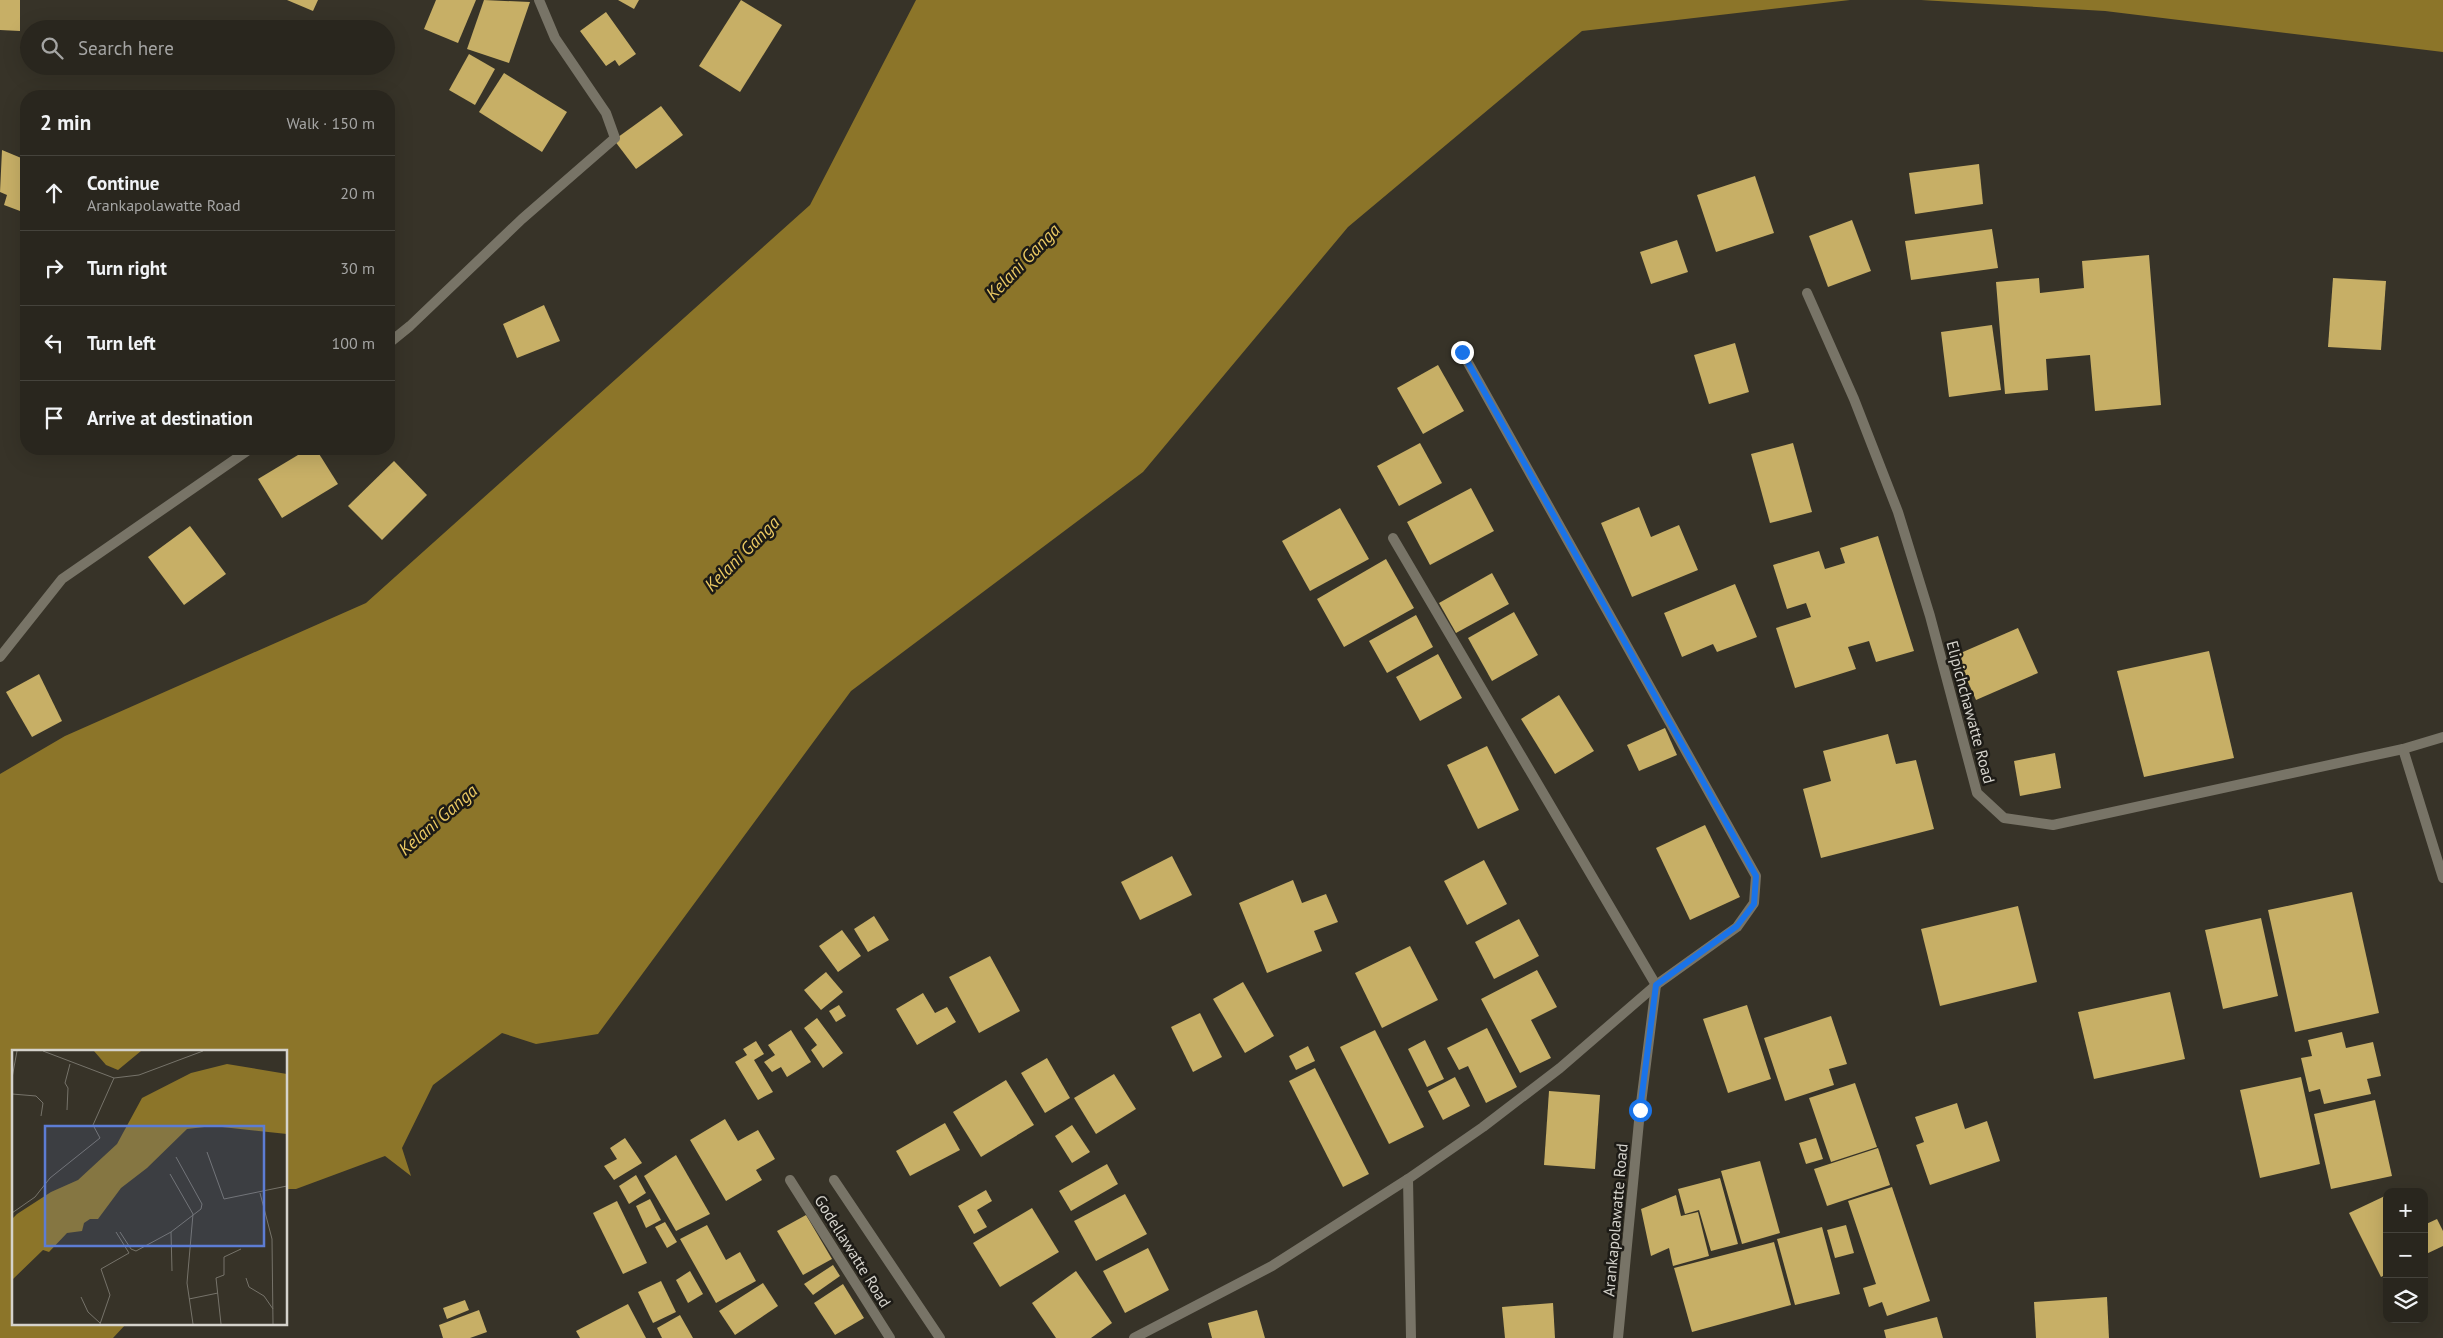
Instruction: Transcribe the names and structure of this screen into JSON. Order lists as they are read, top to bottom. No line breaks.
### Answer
{"streets":{"street":["Elipichchawatte Road","Arankapolawatte Road","Godellawatte Road"]},"water":["Kelani Ganga"],"page":{"search":"Search here","heading":["2 min","Walk · 150 m"],"list":[["Continue","Arankapolawatte Road","20 m"],["Turn right","30 m"],["Turn left","100 m"],"Arrive at destination"],"map_buttons":["+","−"]}}
